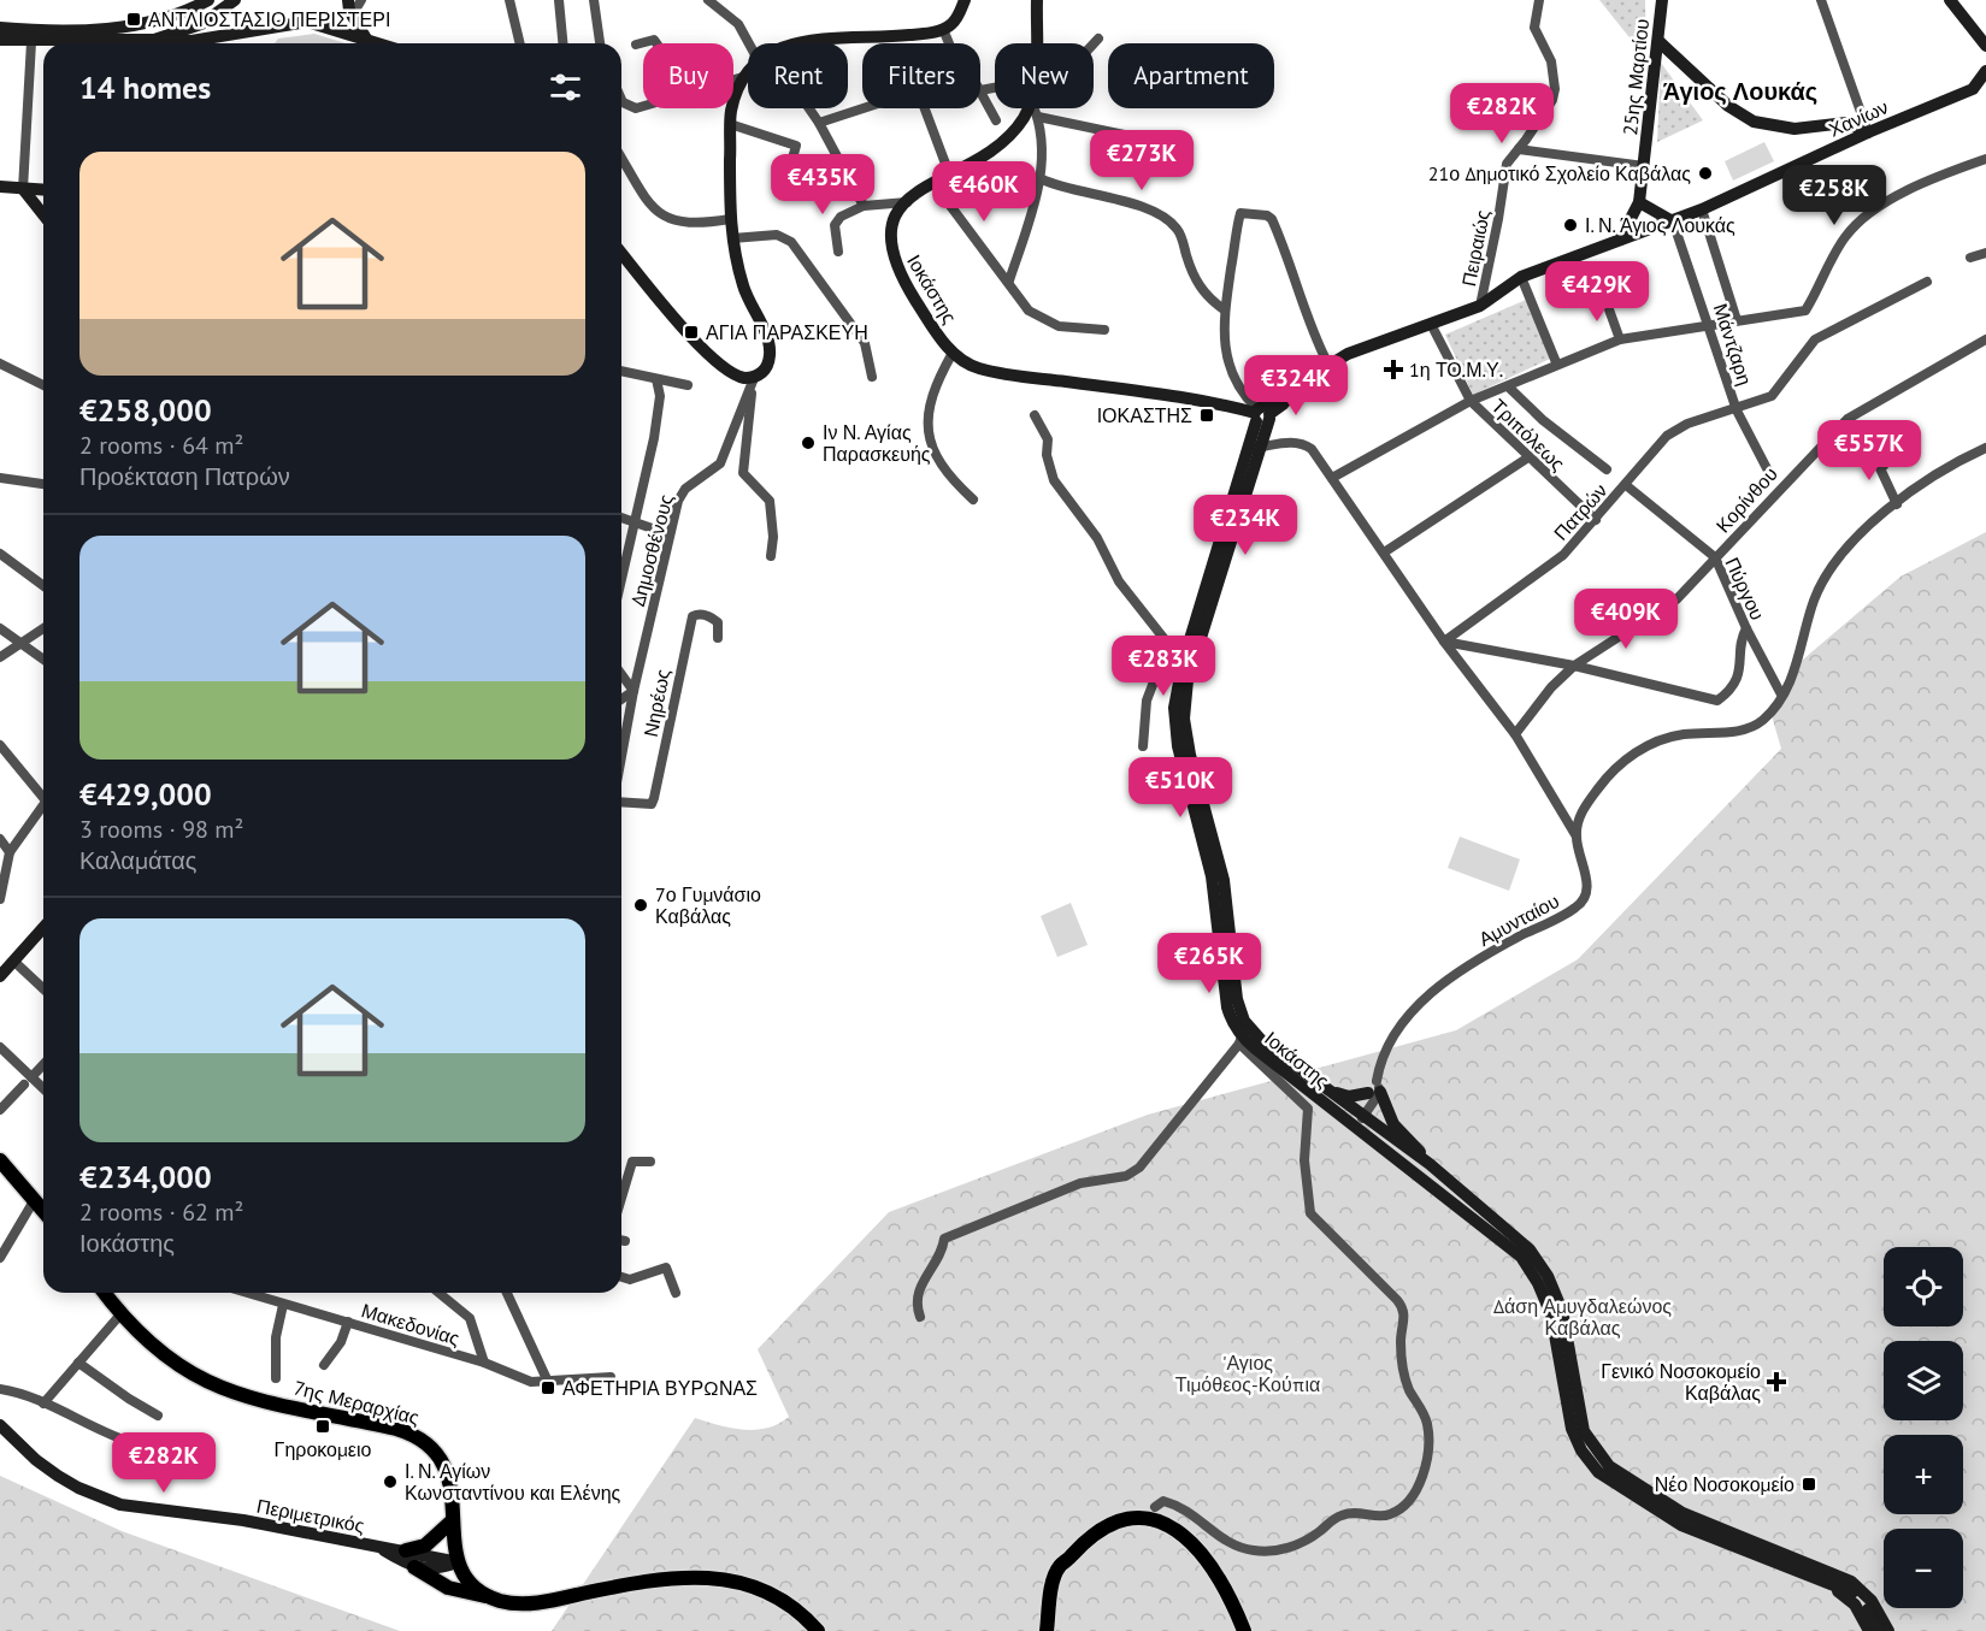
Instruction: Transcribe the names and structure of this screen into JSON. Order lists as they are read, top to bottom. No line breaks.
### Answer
{"streets":{"main road":["7ης Μεραρχίας"],"street":["25ης Μαρτίου","Χανίων","Πειραιώς","Ιοκάστης","Μάντζαρη","Τριπόλεως","Κορίνθου","Πατρών","Δημοσθένους","Πύργου","Νηρέως","Αμυνταίου","Μακεδονίας","Περιμετρικός"]},"crossings":[["25ης Μαρτίου","Χανίων"],["Χανίων","Μάντζαρη"],["Ιοκάστης","Αμυνταίου"],["Μάντζαρη","Πατρών"],["Τριπόλεως","Πατρών"],["Κορίνθου","Πύργου"],["Πατρών","Πύργου"],["7ης Μεραρχίας","Περιμετρικός"]],"districts":["Άγιος Λουκάς"],"parks":["Δάση Αμυγδαλεώνος Καβάλας","'Αγιος Τιμόθεος-Κούπια"],"places":{"transit":["ΑΝΤΛΙΟΣΤΑΣΙΟ ΠΕΡΙΣΤΕΡΙ","ΑΓΙΑ ΠΑΡΑΣΚΕΥΗ","ΙΟΚΑΣΤΗΣ","ΑΦΕΤΗΡΙΑ ΒΥΡΩΝΑΣ","Γηροκομειο","Νέο Νοσοκομείο"],"other":["21ο Δημοτικό Σχολείο Καβάλας","Ι. Ν. Άγιος Λουκάς","Ιν Ν. Αγίας Παρασκευής","7ο Γυμνάσιο Καβάλας","Ι. Ν. Αγίων Κωνσταντίνου και Ελένης"],"health":["1η ΤΟ.Μ.Υ.","Γενικό Νοσοκομείο Καβάλας"]},"page":{"chip":["Buy","Rent","Filters","New","Apartment"],"heading":"14 homes","price":["€282K","€273K","€435K","€460K","€258K","€429K","€324K","€557K","€234K","€409K","€283K","€510K","€265K","€282K"],"list":[{"name":"€258,000","note":"2 rooms · 64 m² · Προέκταση Πατρών"},{"name":"€429,000","note":"3 rooms · 98 m² · Καλαμάτας"},{"name":"€234,000","note":"2 rooms · 62 m² · Ιοκάστης"}],"map_buttons":["+","−"]}}
